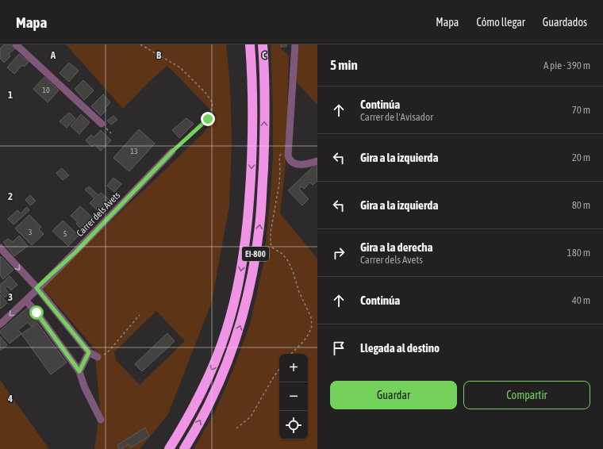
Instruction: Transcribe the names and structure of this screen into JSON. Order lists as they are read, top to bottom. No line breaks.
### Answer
{"streets":{"highway":["EI-800"],"street":["Carrer dels Avets"]},"house_numbers":["10","13","3","5"],"page":{"header":"Mapa","nav":["Mapa","Cómo llegar","Guardados"],"heading":["5 min","A pie · 390 m"],"list":[["Continúa","Carrer de l'Avisador","70 m"],["Gira a la izquierda","20 m"],["Gira a la izquierda","80 m"],["Gira a la derecha","Carrer dels Avets","180 m"],["Continúa","40 m"],"Llegada al destino"],"map_buttons":["+","−"],"buttons":["Guardar","Compartir"]},"grid":{"columns":["A","B","C"],"rows":["1","2","3","4"]}}
